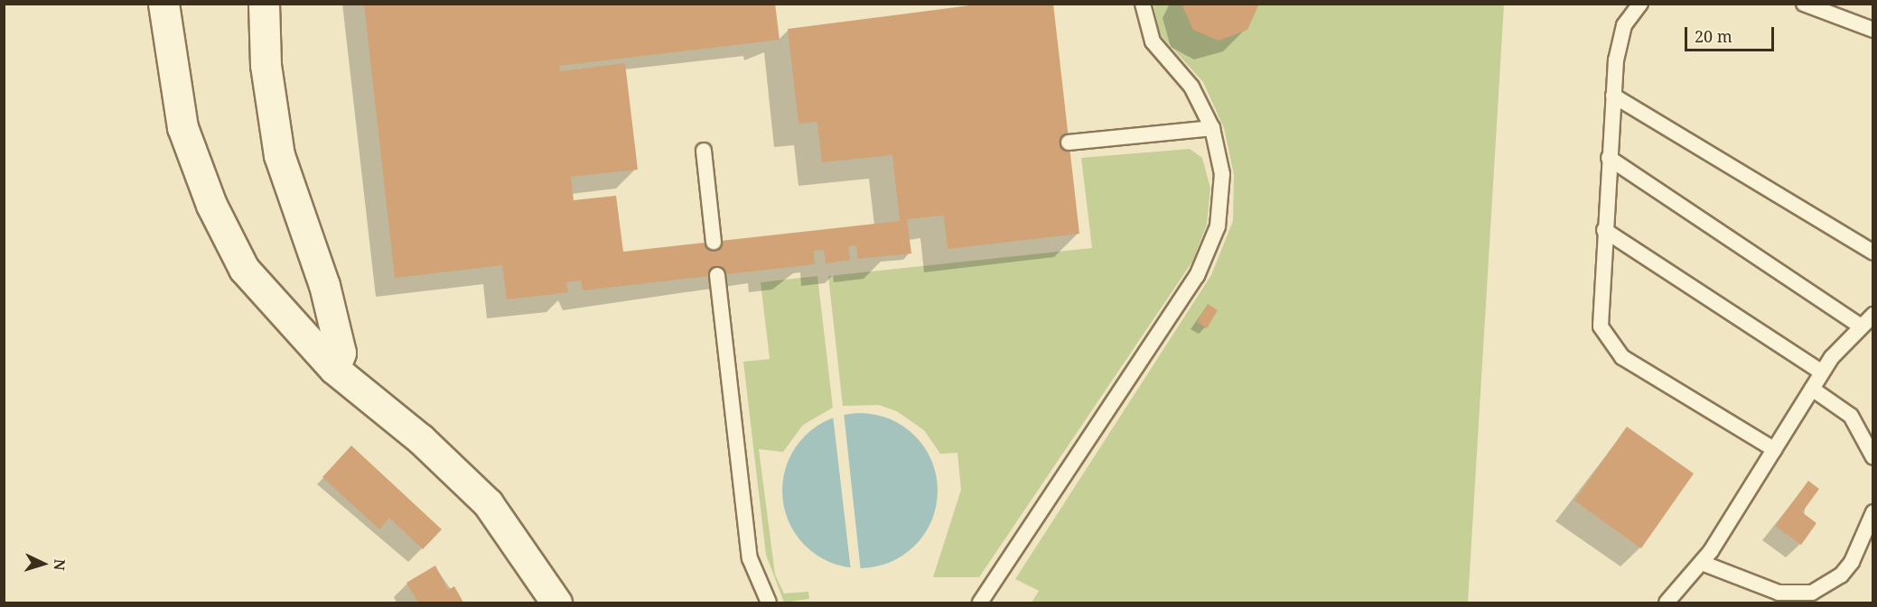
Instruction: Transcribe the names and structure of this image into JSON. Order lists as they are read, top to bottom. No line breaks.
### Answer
{"scale_bar":"20 m","north":"right"}
